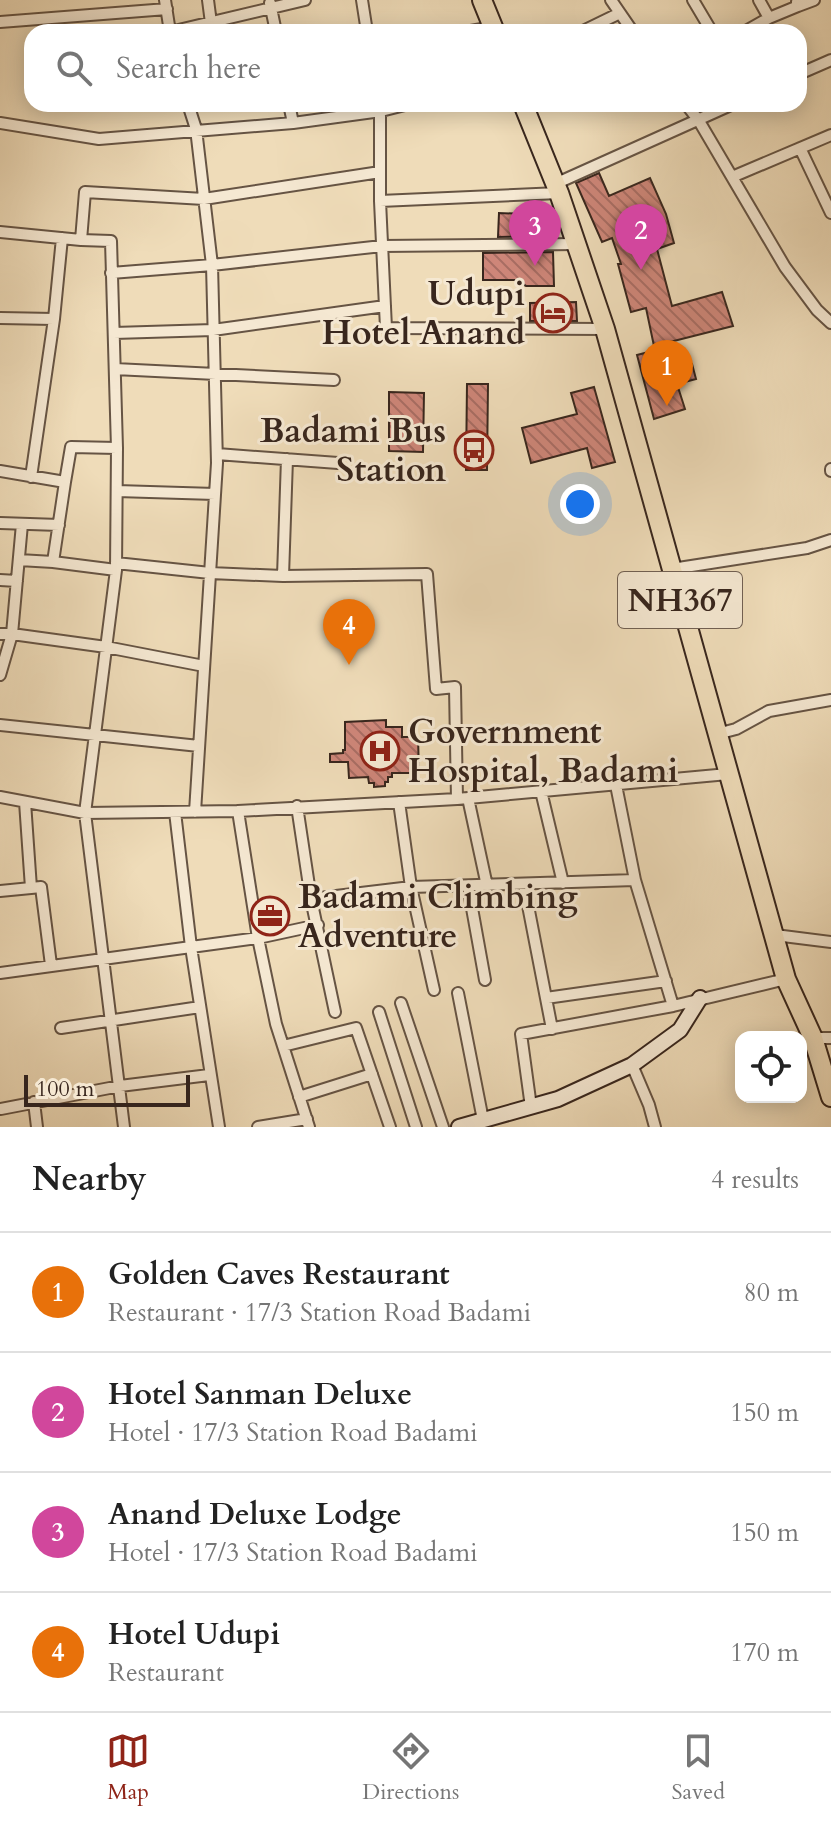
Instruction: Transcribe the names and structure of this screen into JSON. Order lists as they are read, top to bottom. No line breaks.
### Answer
{"streets":{"highway":["NH367"]},"places":{"hotel":["Udupi Hotel Anand"],"bus stop":["Badami Bus Station"],"hospital":["Government Hospital, Badami"],"office":["Badami Climbing Adventure"]},"scale_bar":"100 m","page":{"search":"Search here","pins":["3","2","1","4"],"scale":"100 m","heading":["Nearby","4 results"],"list":[{"mark":"1","name":"Golden Caves Restaurant","note":"Restaurant · 17/3 Station Road Badami","value":"80 m"},{"mark":"2","name":"Hotel Sanman Deluxe","note":"Hotel · 17/3 Station Road Badami","value":"150 m"},{"mark":"3","name":"Anand Deluxe Lodge","note":"Hotel · 17/3 Station Road Badami","value":"150 m"},{"mark":"4","name":"Hotel Udupi","note":"Restaurant","value":"170 m"}],"nav":["Map","Directions","Saved"]}}
